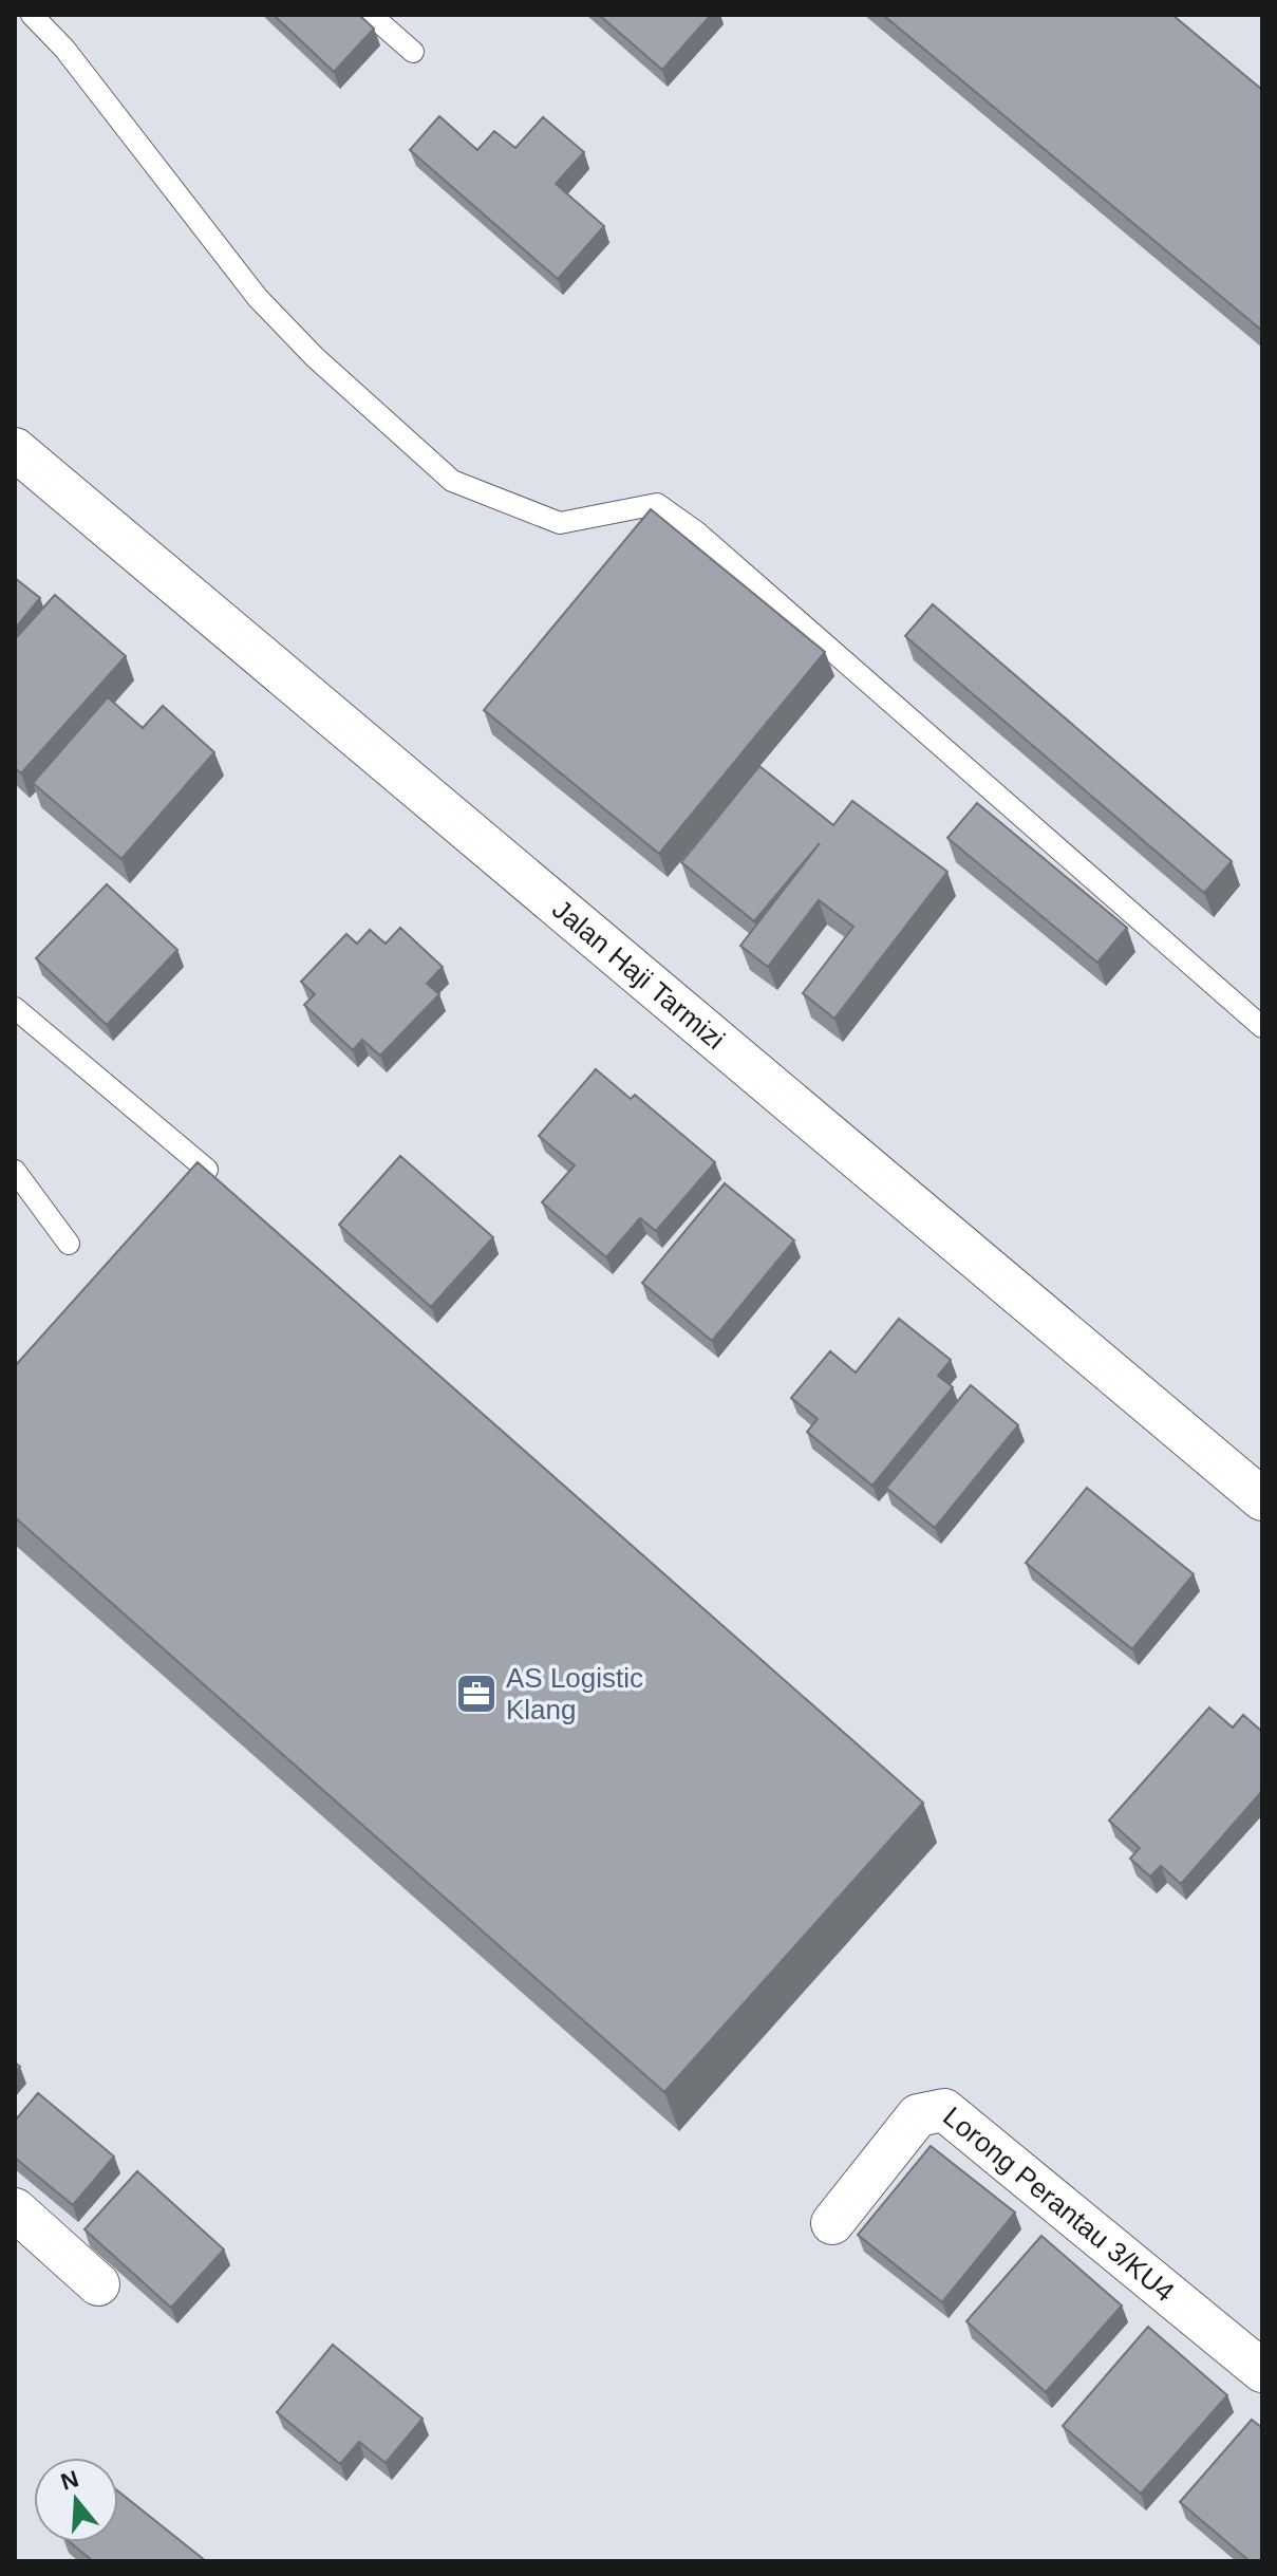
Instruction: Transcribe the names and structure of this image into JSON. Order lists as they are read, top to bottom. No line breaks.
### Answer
{"streets":{"street":["Jalan Haji Tarmizi","Lorong Perantau 3/KU4"]},"places":{"office":["AS Logistic Klang"]},"north":"top"}
